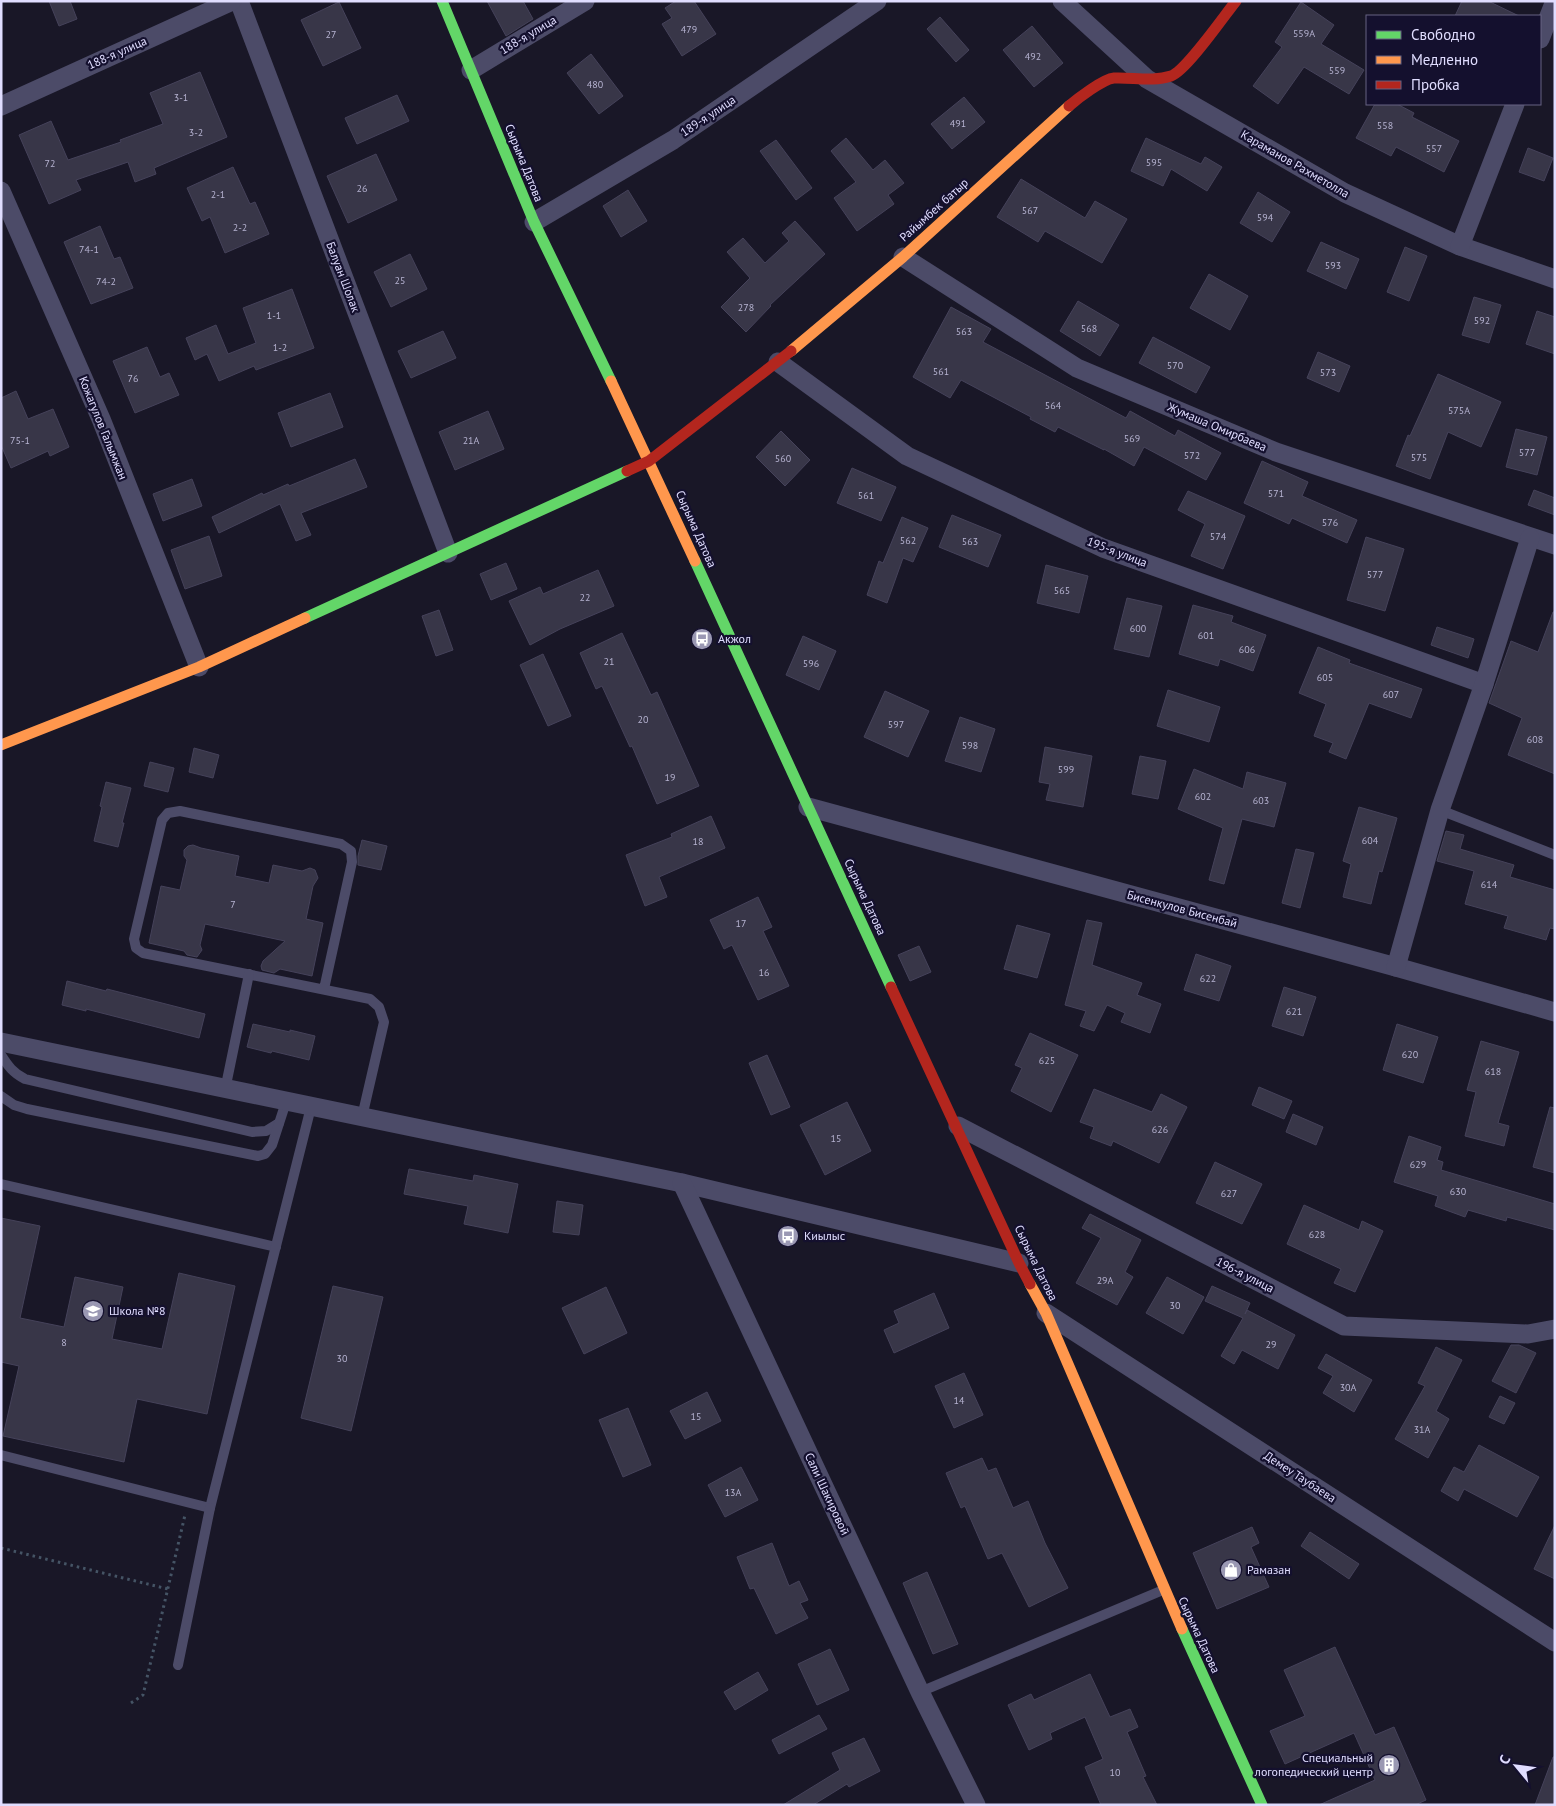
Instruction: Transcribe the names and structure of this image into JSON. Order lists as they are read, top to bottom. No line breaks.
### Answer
{"streets":{"street":["188-я улица","189-я улица","Сырыма Датова","Караманов Рахметолла","Райымбек батыр","Балуан Шолак","Жумаша Омирбаева","Кожагулов Галымжан","195-я улица","Бисенкулов Бисенбай","196-я улица","Демеу Таубаева","Сали Шакировой"]},"crossings":[["188-я улица","Сырыма Датова"],["189-я улица","Сырыма Датова"],["Сырыма Датова","Райымбек батыр"],["Сырыма Датова","Бисенкулов Бисенбай"],["Сырыма Датова","196-я улица"],["Сырыма Датова","Демеу Таубаева"],["Караманов Рахметолла","Райымбек батыр"],["Райымбек батыр","Балуан Шолак"],["Райымбек батыр","Жумаша Омирбаева"],["Райымбек батыр","Кожагулов Галымжан"],["Райымбек батыр","195-я улица"]],"places":{"bus stop":["Акжол","Киылыс"],"school or university":["Школа №8"],"shop":["Рамазан"],"building":["Специальный логопедический центр"]},"house_numbers":["479","559А","27","492","559","480","3-1","491","558","3-2","557","595","72","26","2-1","567","594","2-2","74-1","593","25","74-2","278","1-1","592","568","563","1-2","570","561","573","76","564","575А","569","75-1","21А","577","572","575","560","571","561","576","574","562","563","577","565","22","600","601","606","21","596","605","607","20","597","608","598","599","19","602","603","604","18","614","7","17","16","622","621","620","625","618","626","15","629","630","627","628","29А","30","8","29","30","30А","14","15","31А","13А","10"],"legend":["Свободно","Медленно","Пробка"],"north":"top left"}
